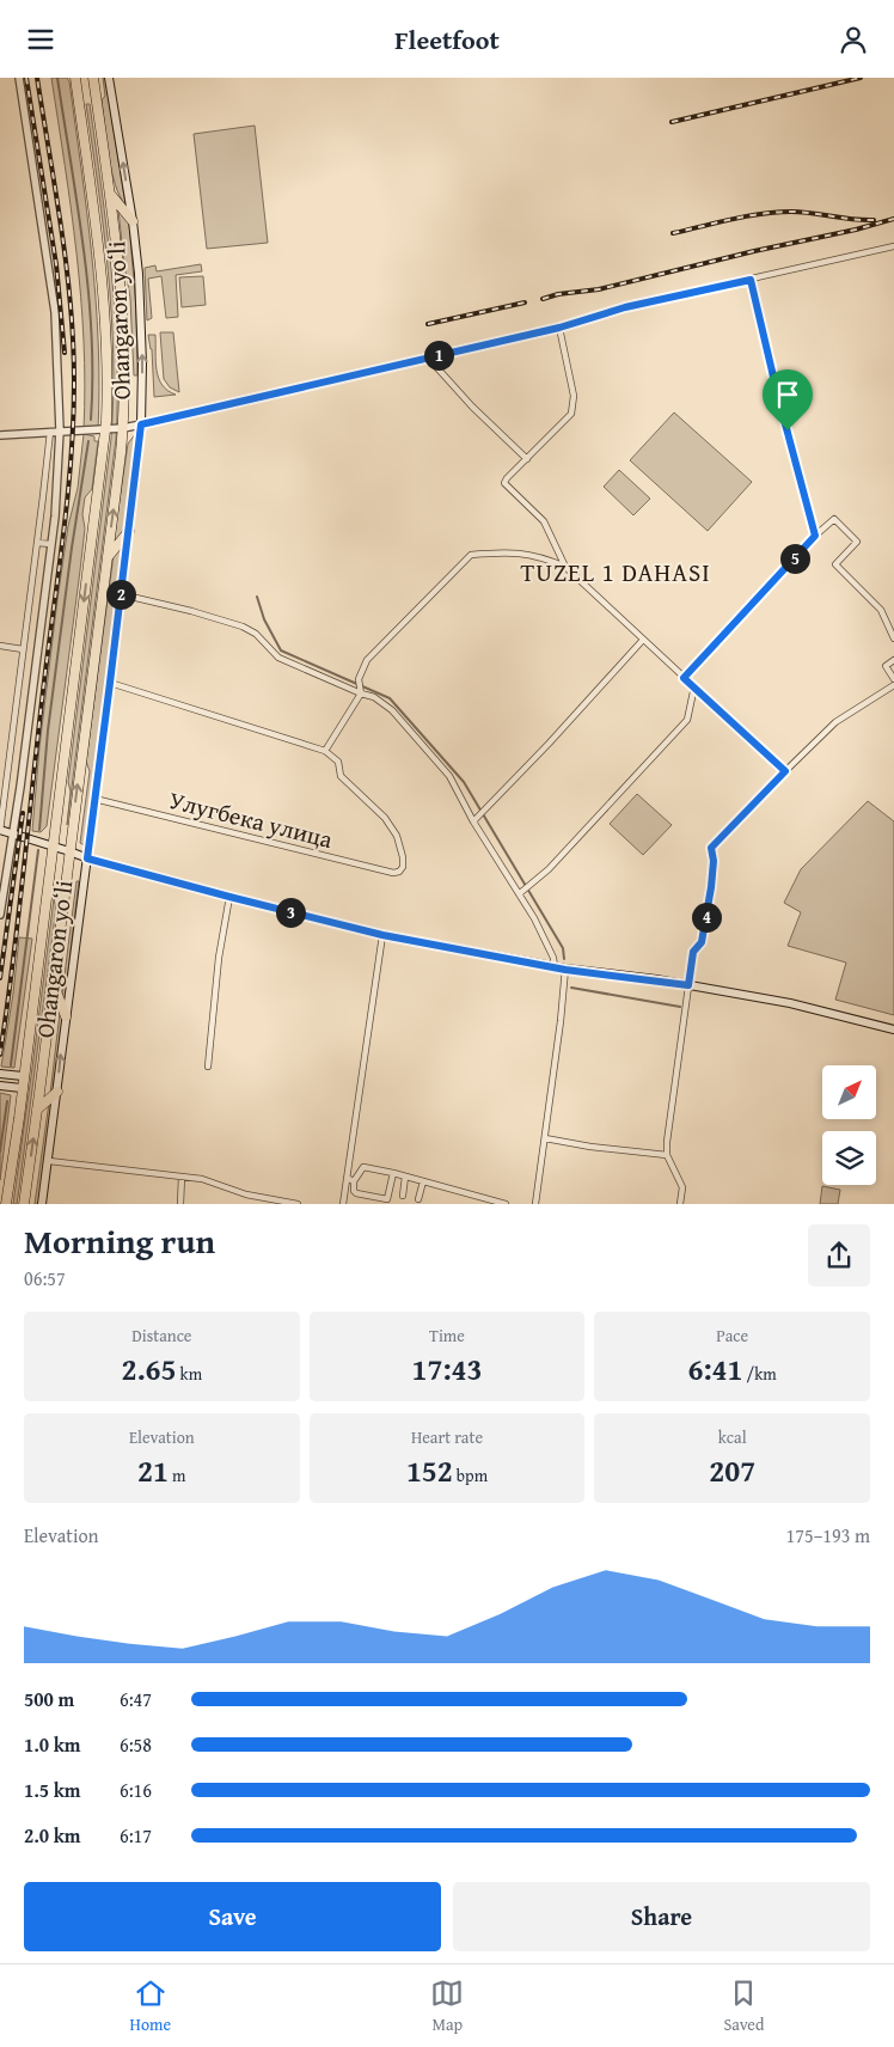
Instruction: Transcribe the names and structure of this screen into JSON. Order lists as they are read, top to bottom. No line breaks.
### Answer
{"streets":{"highway":["Ohangaron yoʻli"],"street":["Улугбека улица"]},"crossings":[["Ohangaron yoʻli","Улугбека улица"]],"districts":["TUZEL 1 DAHASI"],"north":"top right","page":{"header":"Fleetfoot","pins":["1","5","2","3","4"],"heading":["Morning run","06:57"],"stats":[["Distance","2.65 km"],["Time","17:43"],["Pace","6:41 /km"],["Elevation","21 m"],["Heart rate","152 bpm"],["kcal","207"]],"chart":["Elevation","175–193 m"],"list":[{"name":"500 m","note":"6:47"},{"name":"1.0 km","note":"6:58"},{"name":"1.5 km","note":"6:16"},{"name":"2.0 km","note":"6:17"}],"buttons":["Save","Share"],"tabs":["Home","Map","Saved"]}}
